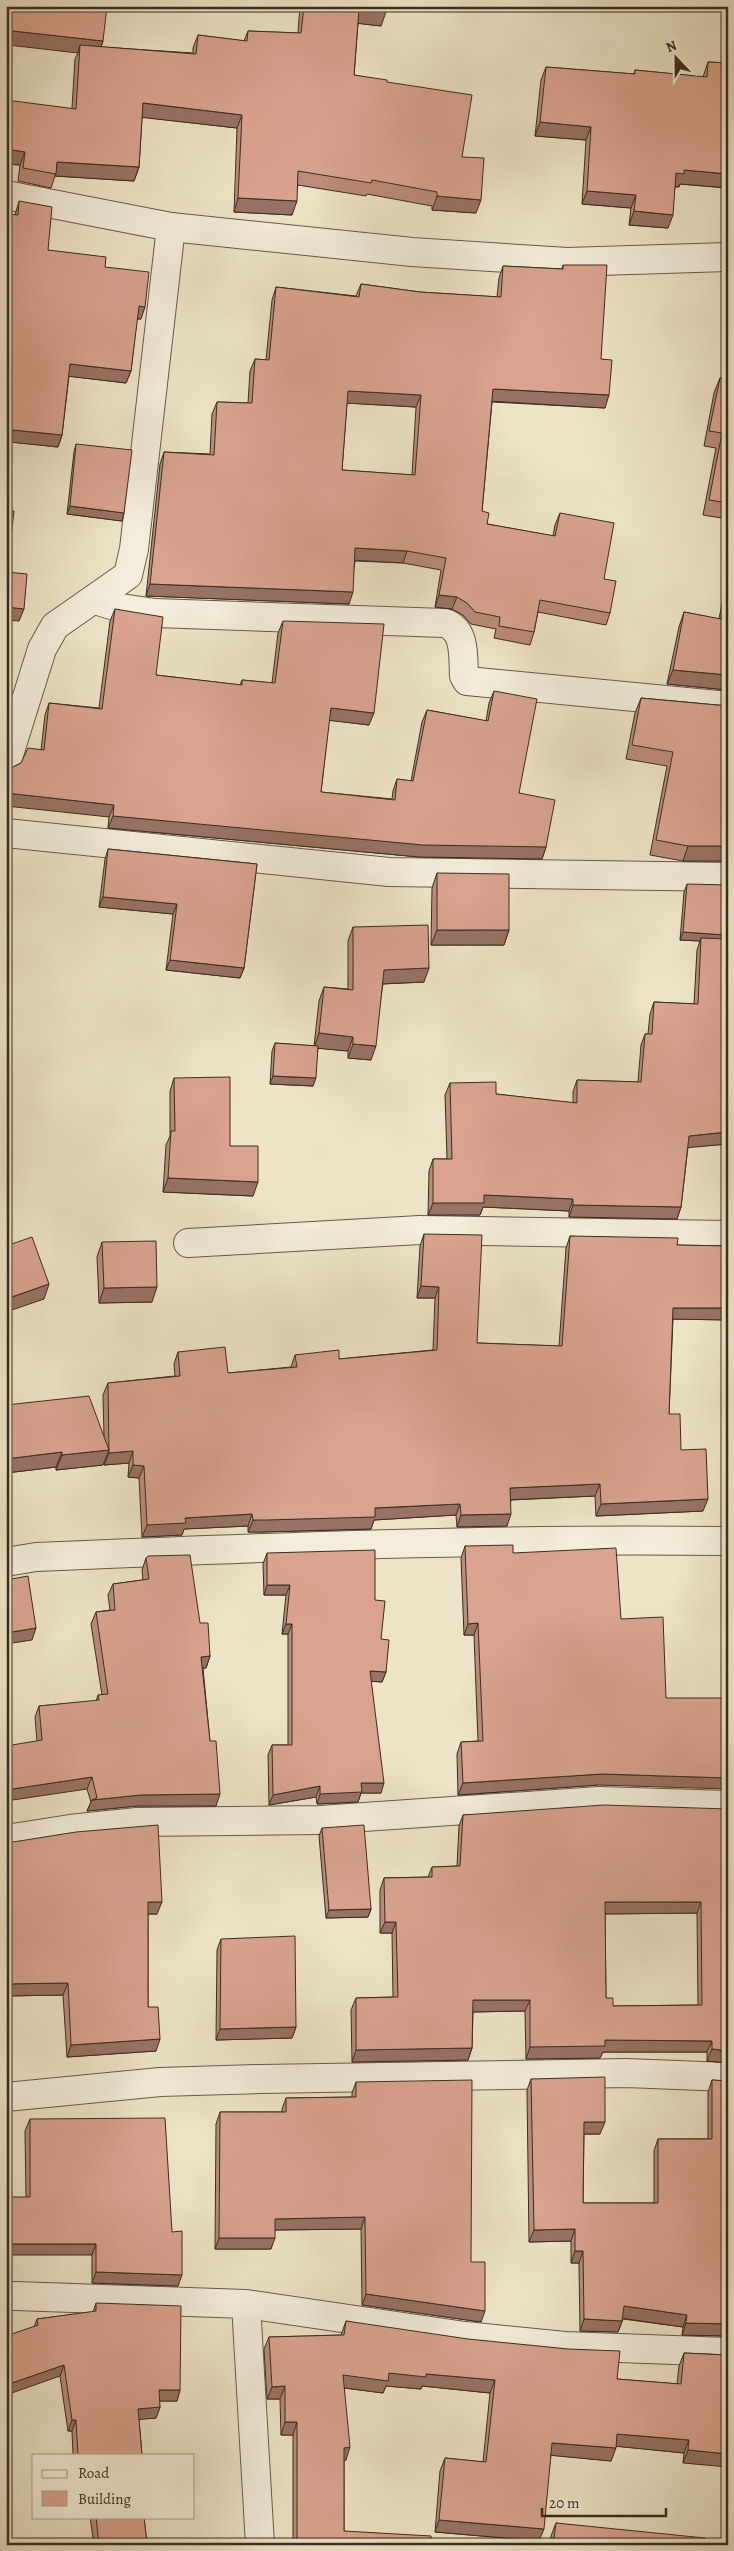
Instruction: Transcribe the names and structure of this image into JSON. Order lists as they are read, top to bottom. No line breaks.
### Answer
{"legend":["Road","Building"],"scale_bar":"20 m","north":"top"}
